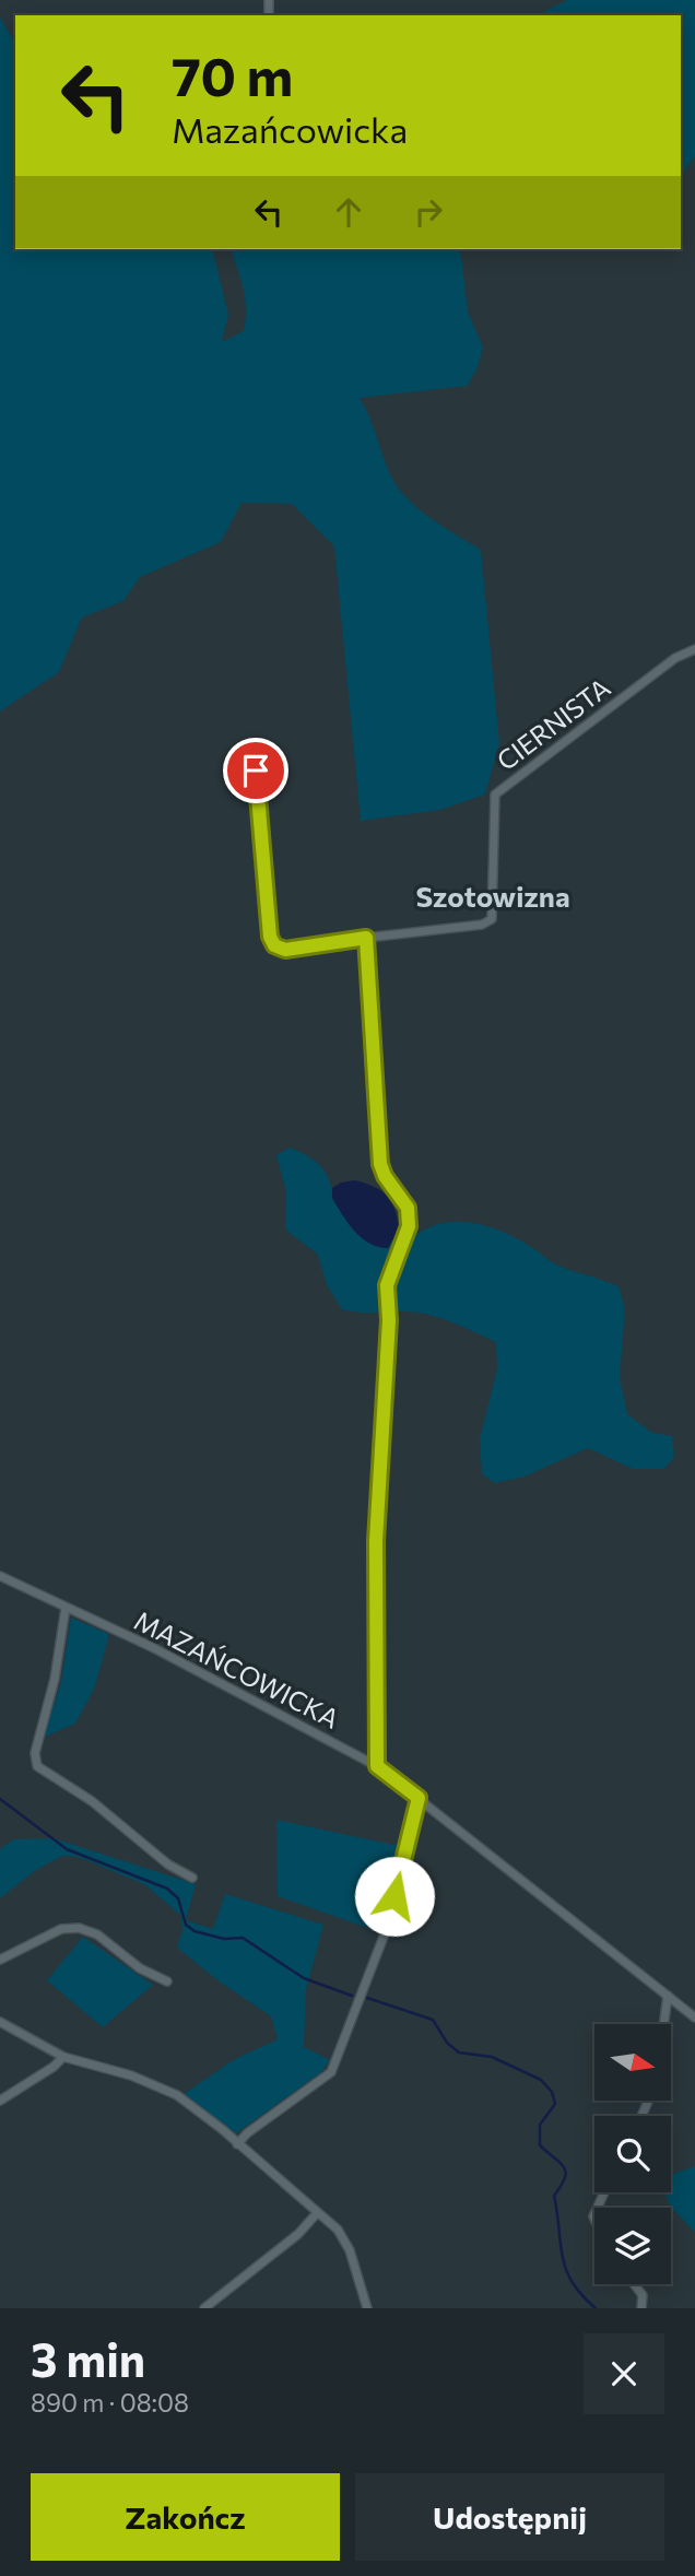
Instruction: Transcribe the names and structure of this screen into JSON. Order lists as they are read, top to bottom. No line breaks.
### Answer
{"streets":{"street":["CIERNISTA","MAZAŃCOWICKA"]},"districts":["Szotowizna"],"north":"right","page":{"turn":["70 m","Mazańcowicka"],"heading":["3 min","890 m · 08:08"],"buttons":["Zakończ","Udostępnij"]}}
